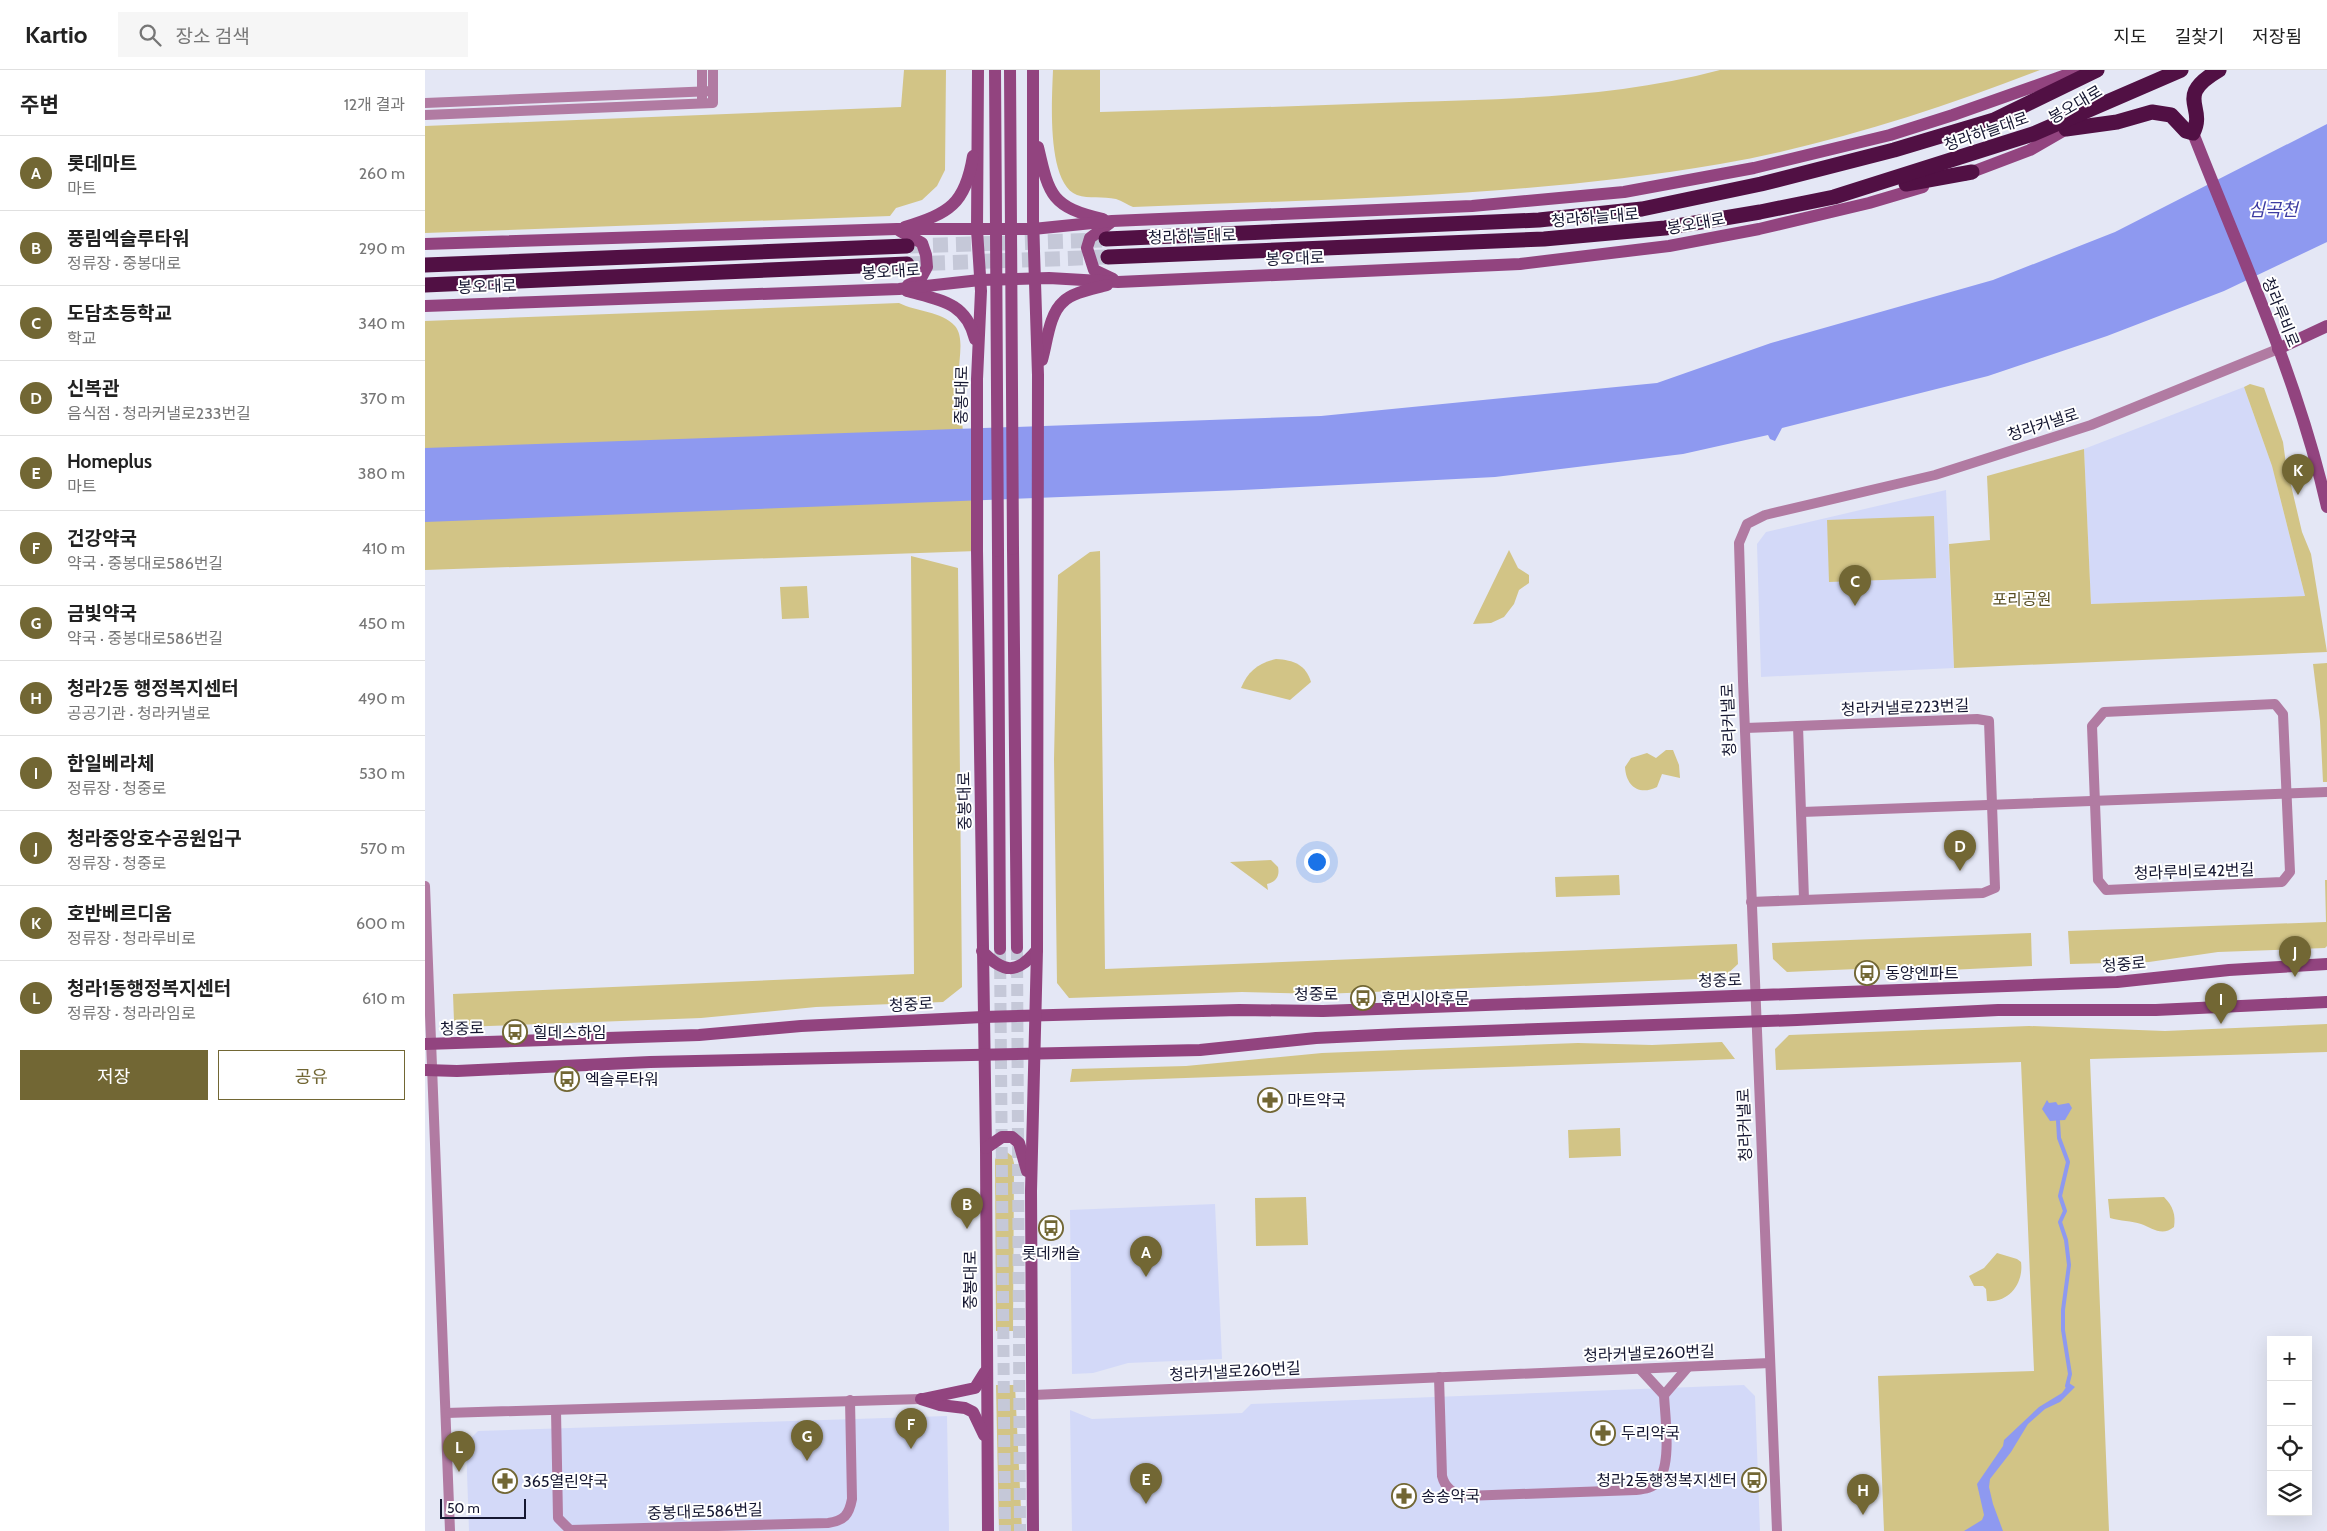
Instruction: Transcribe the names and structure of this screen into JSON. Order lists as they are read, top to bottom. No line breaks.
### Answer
{"streets":{"highway":["봉오대로","청라하늘대로"],"main road":["청라루비로","중봉대로","청라커낼로","청중로"],"street":["청라커낼로223번길","청라루비로42번길","청라커낼로260번길","중봉대로586번길"]},"crossings":[["봉오대로","청라하늘대로"],["봉오대로","중봉대로"],["청라루비로","청라커낼로"],["중봉대로","청중로"],["청라커낼로","청라커낼로223번길"],["청라커낼로","청중로"],["청라커낼로","청라커낼로260번길"]],"water":["심곡천"],"parks":["포리공원"],"places":{"bus stop":["동양엔파트","휴먼시아후문","힐데스하임","엑슬루타워","롯데캐슬","청라2동행정복지센터"],"pharmacy":["마트약국","두리약국","365열린약국","송송약국"]},"scale_bar":"50 m","page":{"header":"Kartio","search":"장소 검색","nav":["지도","길찾기","저장됨"],"heading":["주변","12개 결과"],"list":[{"mark":"A","name":"롯데마트","note":"마트","value":"260 m"},{"mark":"B","name":"풍림엑슬루타워","note":"정류장 · 중봉대로","value":"290 m"},{"mark":"C","name":"도담초등학교","note":"학교","value":"340 m"},{"mark":"D","name":"신복관","note":"음식점 · 청라커낼로233번길","value":"370 m"},{"mark":"E","name":"Homeplus","note":"마트","value":"380 m"},{"mark":"F","name":"건강약국","note":"약국 · 중봉대로586번길","value":"410 m"},{"mark":"G","name":"금빛약국","note":"약국 · 중봉대로586번길","value":"450 m"},{"mark":"H","name":"청라2동 행정복지센터","note":"공공기관 · 청라커낼로","value":"490 m"},{"mark":"I","name":"한일베라체","note":"정류장 · 청중로","value":"530 m"},{"mark":"J","name":"청라중앙호수공원입구","note":"정류장 · 청중로","value":"570 m"},{"mark":"K","name":"호반베르디움","note":"정류장 · 청라루비로","value":"600 m"},{"mark":"L","name":"청라1동행정복지센터","note":"정류장 · 청라라임로","value":"610 m"}],"pins":["K","C","D","J","I","B","A","F","G","L","E","H"],"buttons":["저장","공유"],"map_buttons":["+","−"],"scale":"50 m"}}
